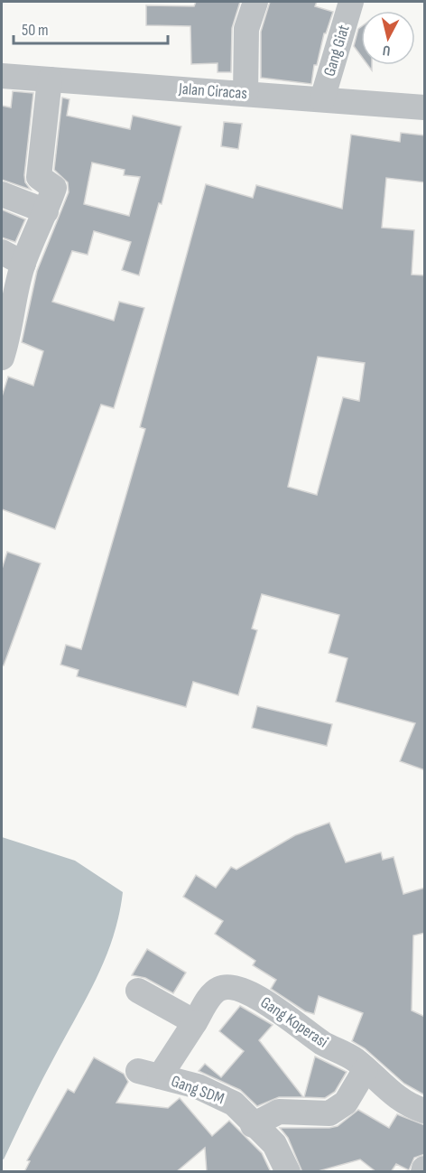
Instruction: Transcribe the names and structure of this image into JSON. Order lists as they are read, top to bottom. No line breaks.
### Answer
{"streets":{"street":["Gang Giat","Jalan Ciracas","Gang Koperasi","Gang SDM"]},"crossings":[["Gang Giat","Jalan Ciracas"],["Gang Koperasi","Gang SDM"]],"scale_bar":"50 m","north":"bottom"}
